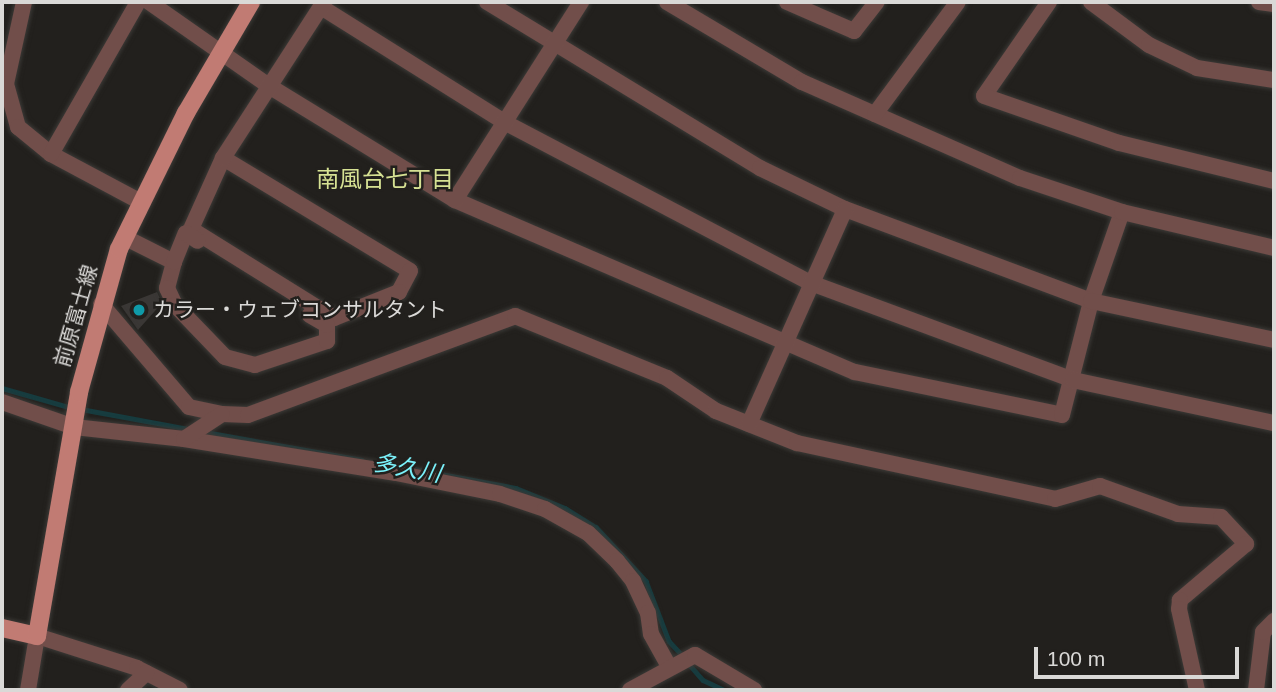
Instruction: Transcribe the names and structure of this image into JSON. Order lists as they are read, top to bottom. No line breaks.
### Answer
{"streets":{"main road":["前原富士線"]},"districts":["南風台七丁目"],"water":["多久川"],"places":["カラー・ウェブコンサルタント"],"scale_bar":"100 m"}
